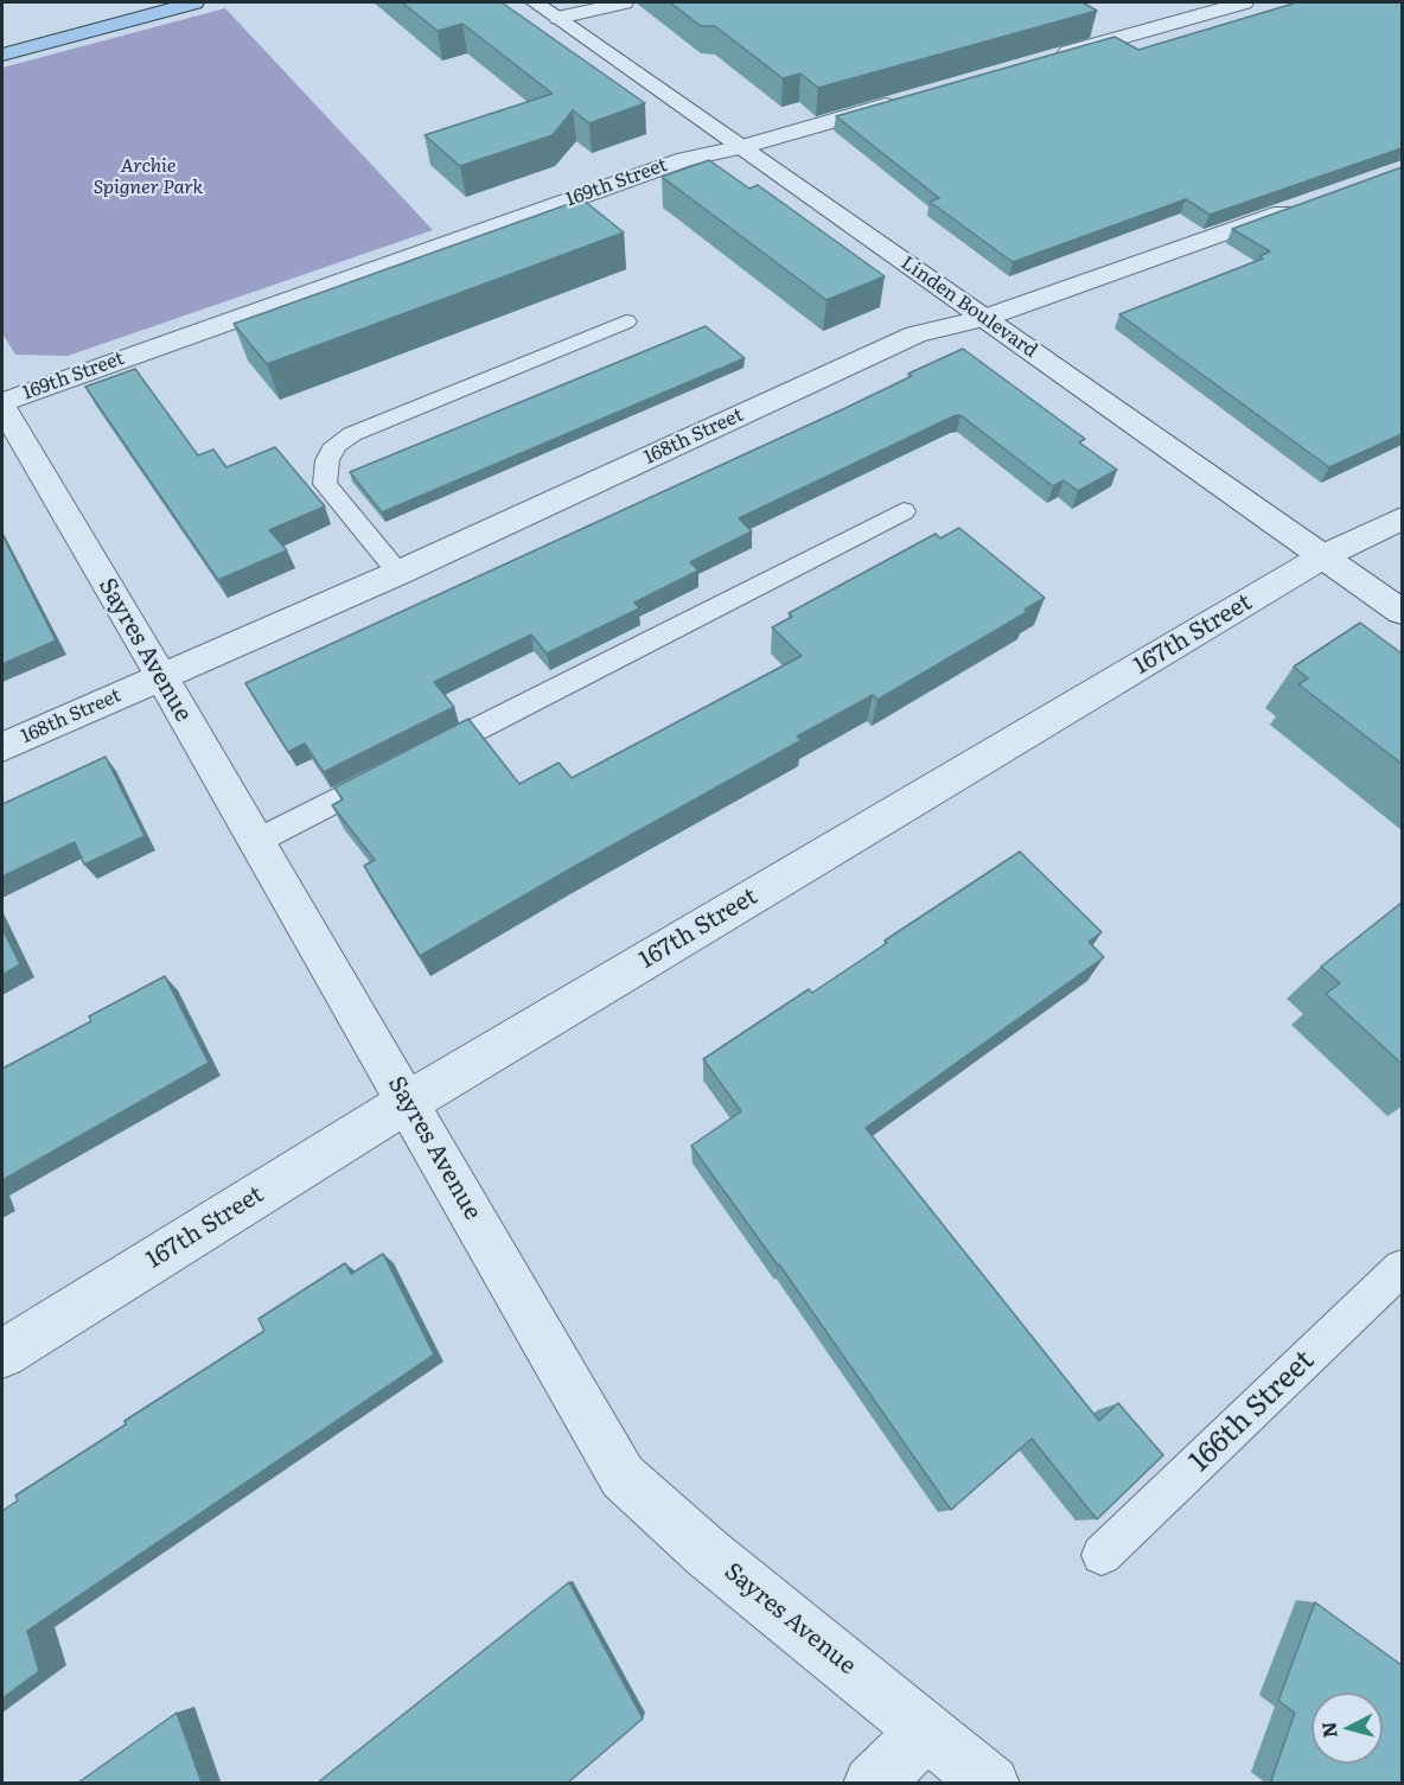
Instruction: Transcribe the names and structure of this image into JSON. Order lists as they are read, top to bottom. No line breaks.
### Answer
{"streets":{"street":["169th Street","Linden Boulevard","168th Street","167th Street","Sayres Avenue"],"lane":["166th Street"]},"crossings":[["169th Street","Linden Boulevard"],["Linden Boulevard","168th Street"],["Linden Boulevard","167th Street"],["168th Street","Sayres Avenue"],["167th Street","Sayres Avenue"]],"parks":["Archie Spigner Park"],"north":"left"}
